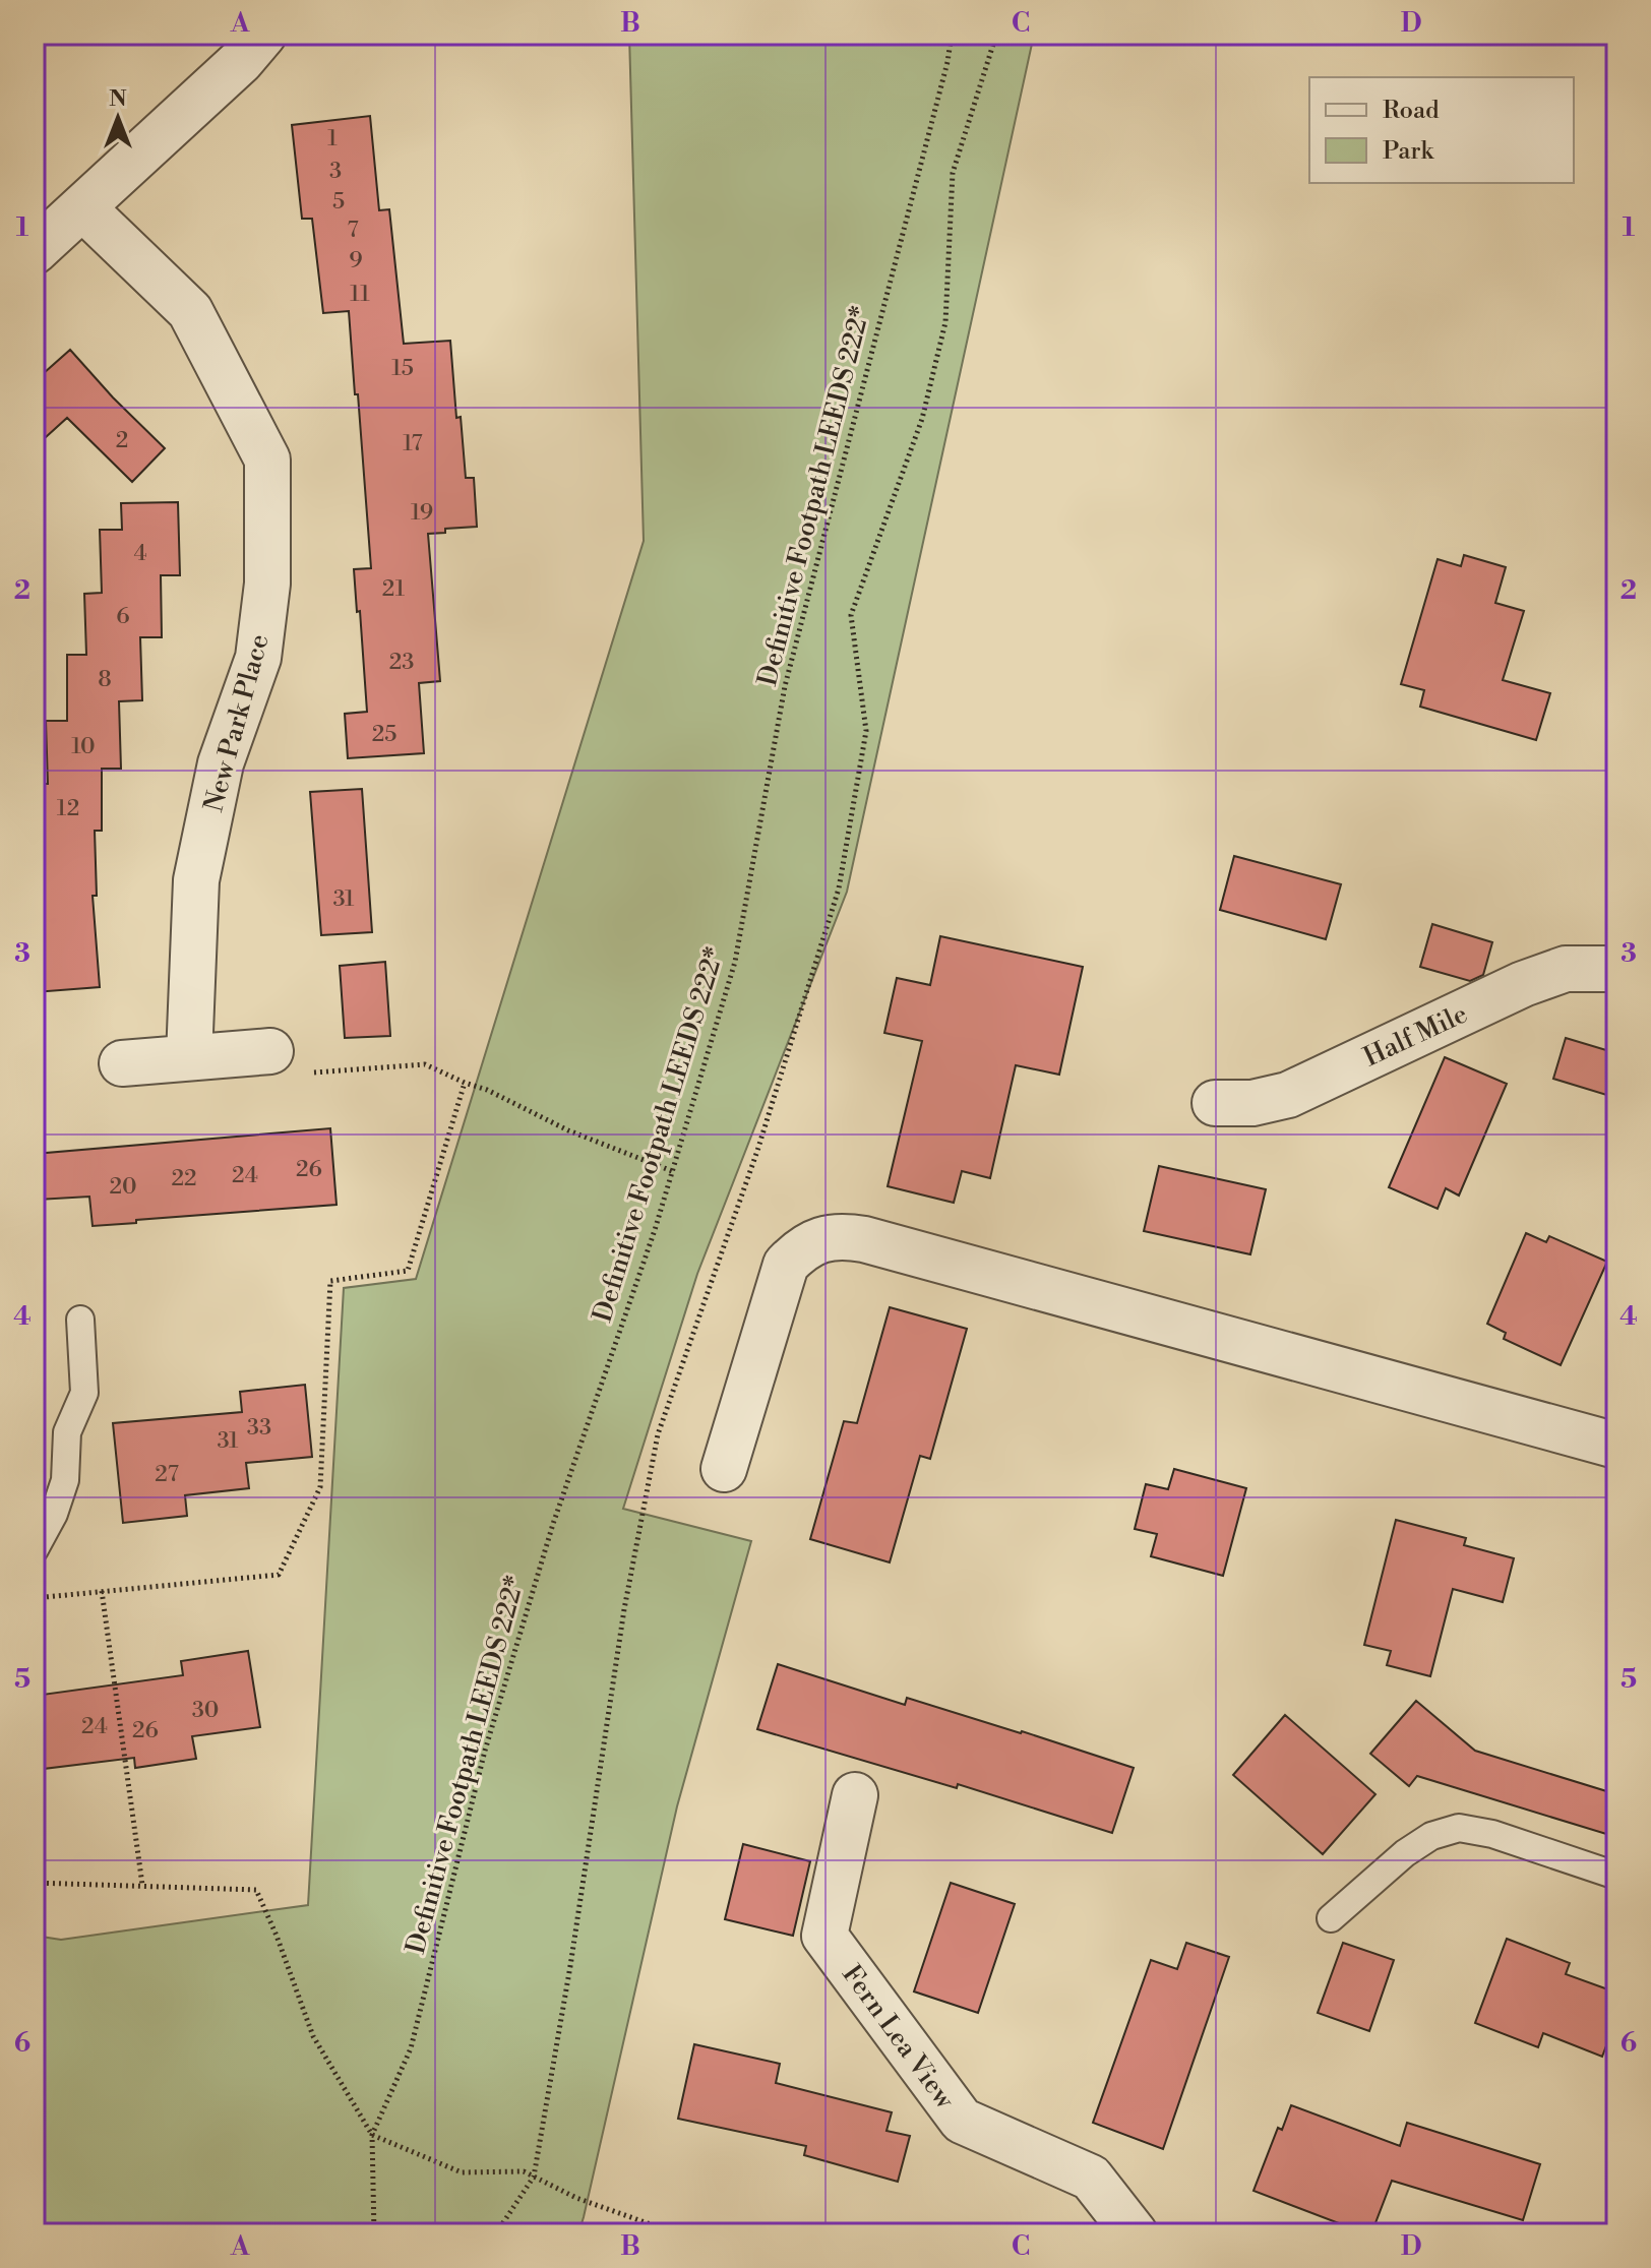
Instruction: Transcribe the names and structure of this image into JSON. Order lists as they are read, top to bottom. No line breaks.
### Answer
{"streets":{"street":["New Park Place","Half Mile","Fern Lea View"],"path":["Definitive Footpath LEEDS 222*"]},"house_numbers":["1","3","5","7","9","11","15","2","17","19","4","21","6","23","8","25","10","12","31","26","24","22","20","33","31","27","30","24","26"],"legend":["Road","Park"],"north":"top","grid":{"columns":["A","B","C","D"],"rows":["1","2","3","4","5","6"]}}
